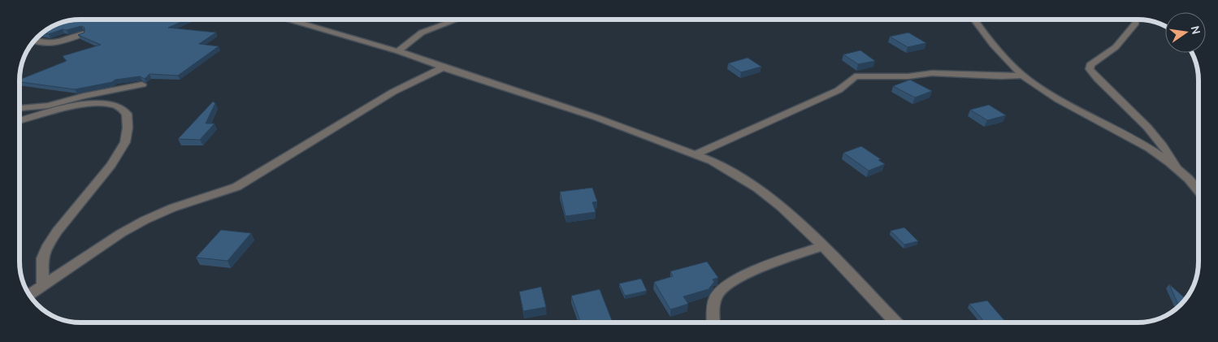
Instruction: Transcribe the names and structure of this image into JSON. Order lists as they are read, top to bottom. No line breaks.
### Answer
{"north":"right"}
